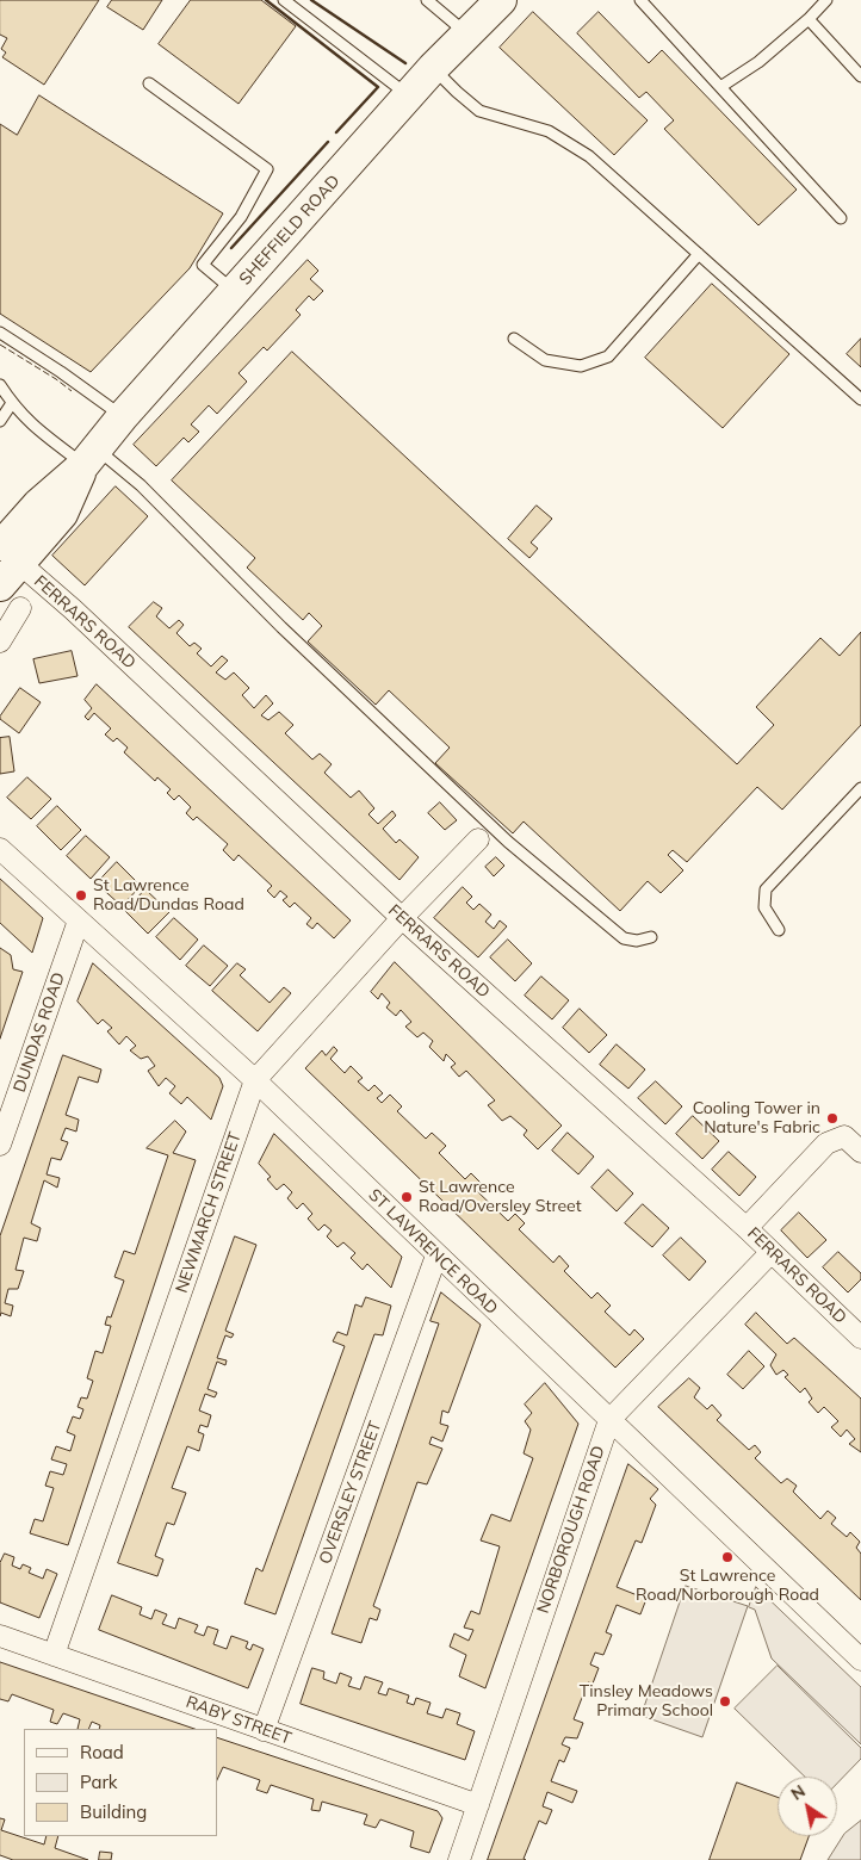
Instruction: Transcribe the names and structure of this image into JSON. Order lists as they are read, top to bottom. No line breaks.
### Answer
{"streets":{"main road":["SHEFFIELD ROAD"],"street":["FERRARS ROAD","DUNDAS ROAD","NEWMARCH STREET","ST LAWRENCE ROAD","OVERSLEY STREET","NORBOROUGH ROAD","RABY STREET"]},"crossings":[["SHEFFIELD ROAD","FERRARS ROAD"],["FERRARS ROAD","NEWMARCH STREET"],["FERRARS ROAD","NORBOROUGH ROAD"],["DUNDAS ROAD","ST LAWRENCE ROAD"],["NEWMARCH STREET","ST LAWRENCE ROAD"],["NEWMARCH STREET","RABY STREET"],["ST LAWRENCE ROAD","OVERSLEY STREET"],["ST LAWRENCE ROAD","NORBOROUGH ROAD"],["OVERSLEY STREET","RABY STREET"],["NORBOROUGH ROAD","RABY STREET"]],"places":["St Lawrence Road/Dundas Road","Cooling Tower in Nature's Fabric","St Lawrence Road/Oversley Street","St Lawrence Road/Norborough Road","Tinsley Meadows Primary School"],"legend":["Road","Park","Building"],"north":"top left"}
